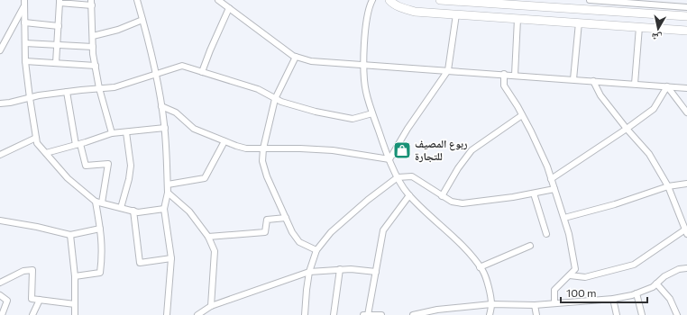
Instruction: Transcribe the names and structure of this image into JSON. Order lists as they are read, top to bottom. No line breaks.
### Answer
{"places":{"shop":["ربوع المصيف للتجارة"]},"scale_bar":"100 m","north":"bottom"}
